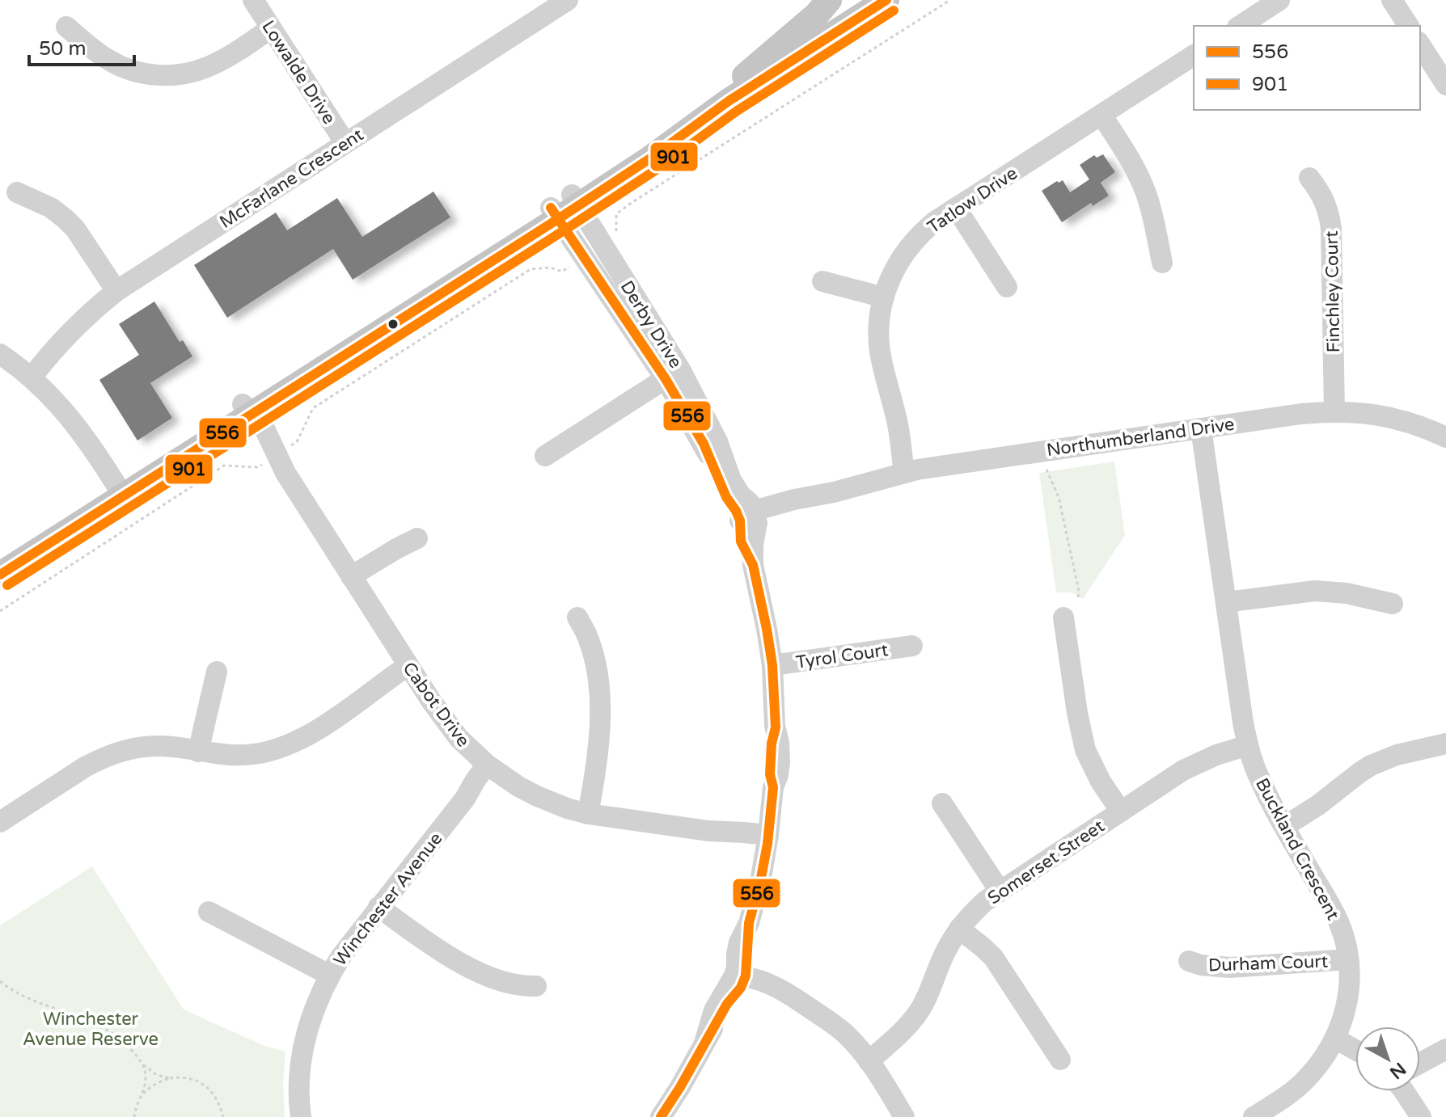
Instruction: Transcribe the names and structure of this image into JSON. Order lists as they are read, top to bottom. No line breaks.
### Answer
{"streets":{"street":["Lowalde Drive","McFarlane Crescent","Tatlow Drive","Finchley Court","Derby Drive","Northumberland Drive","Tyrol Court","Cabot Drive","Buckland Crescent","Somerset Street","Winchester Avenue","Durham Court"]},"crossings":[["Lowalde Drive","McFarlane Crescent"],["Tatlow Drive","Northumberland Drive"],["Finchley Court","Northumberland Drive"],["Derby Drive","Northumberland Drive"],["Northumberland Drive","Buckland Crescent"],["Cabot Drive","Winchester Avenue"],["Buckland Crescent","Somerset Street"],["Buckland Crescent","Durham Court"]],"parks":["Winchester Avenue Reserve"],"lines":["transit line 556","transit line 901"],"legend":["556","901"],"scale_bar":"50 m","north":"bottom right"}
